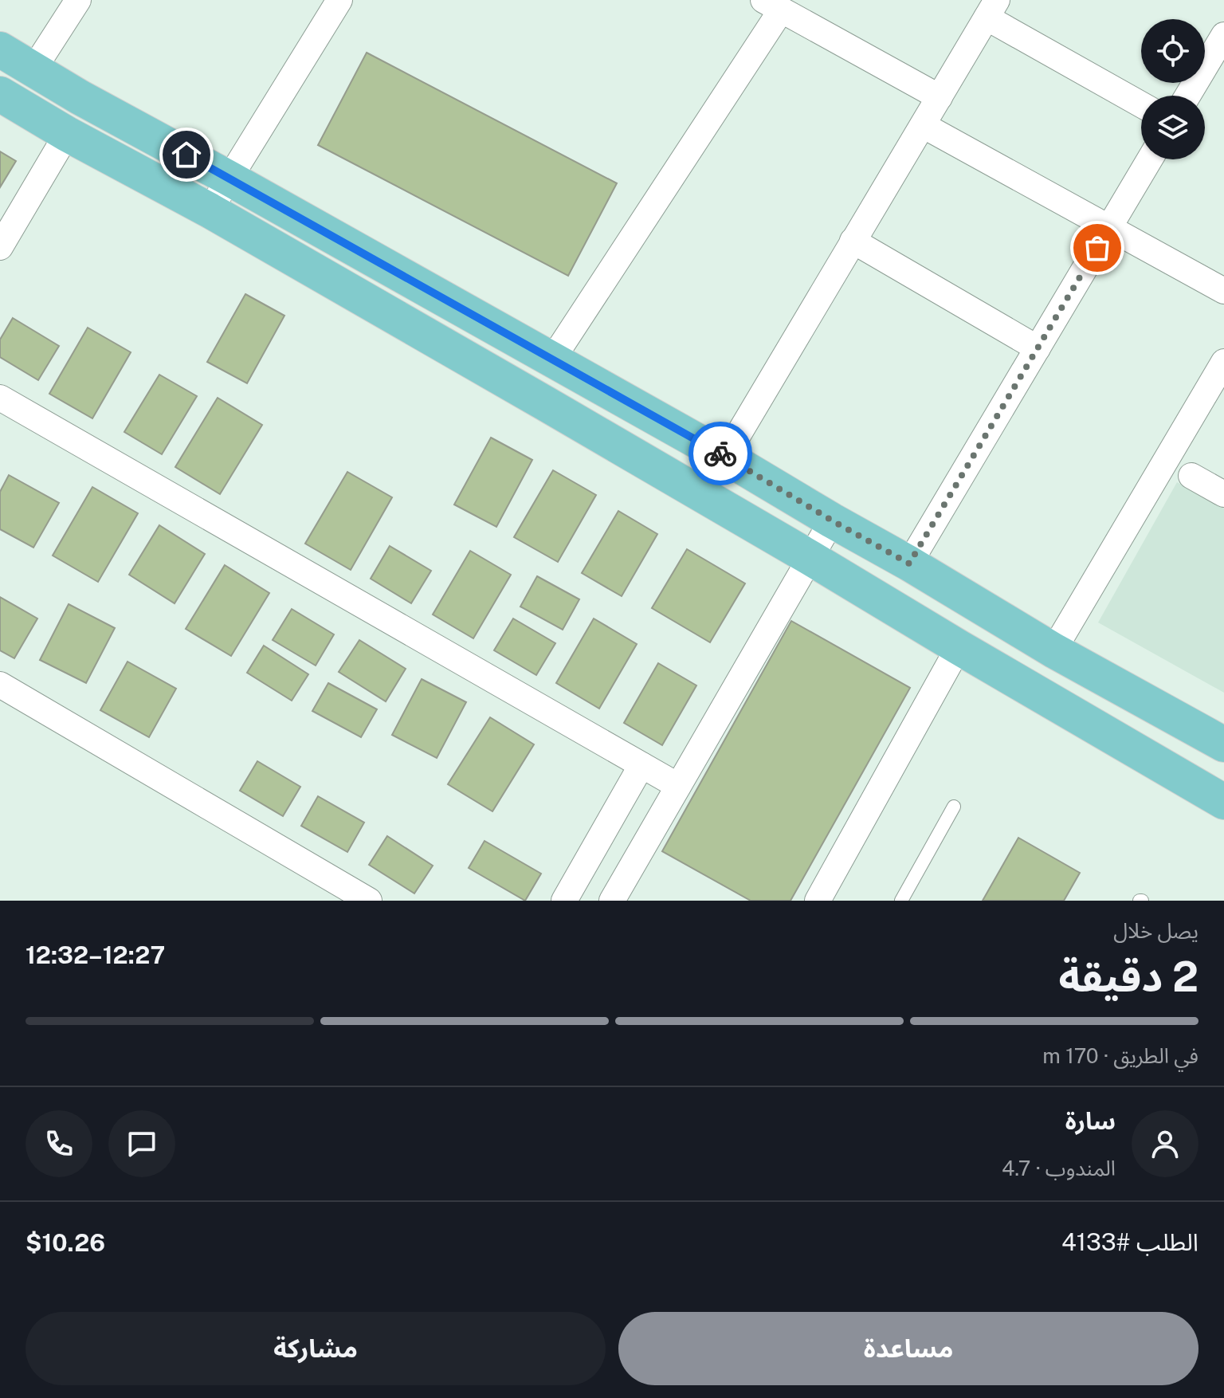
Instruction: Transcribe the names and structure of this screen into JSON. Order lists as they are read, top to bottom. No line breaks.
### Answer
{"page":{"heading":["2 دقيقة","يصل خلال","12:27–12:32"],"panel":["سارة","المندوب · 4.7","الطلب #4133","$10.26"],"bar":"في الطريق · 170 m","buttons":["مساعدة","مشاركة"]}}
